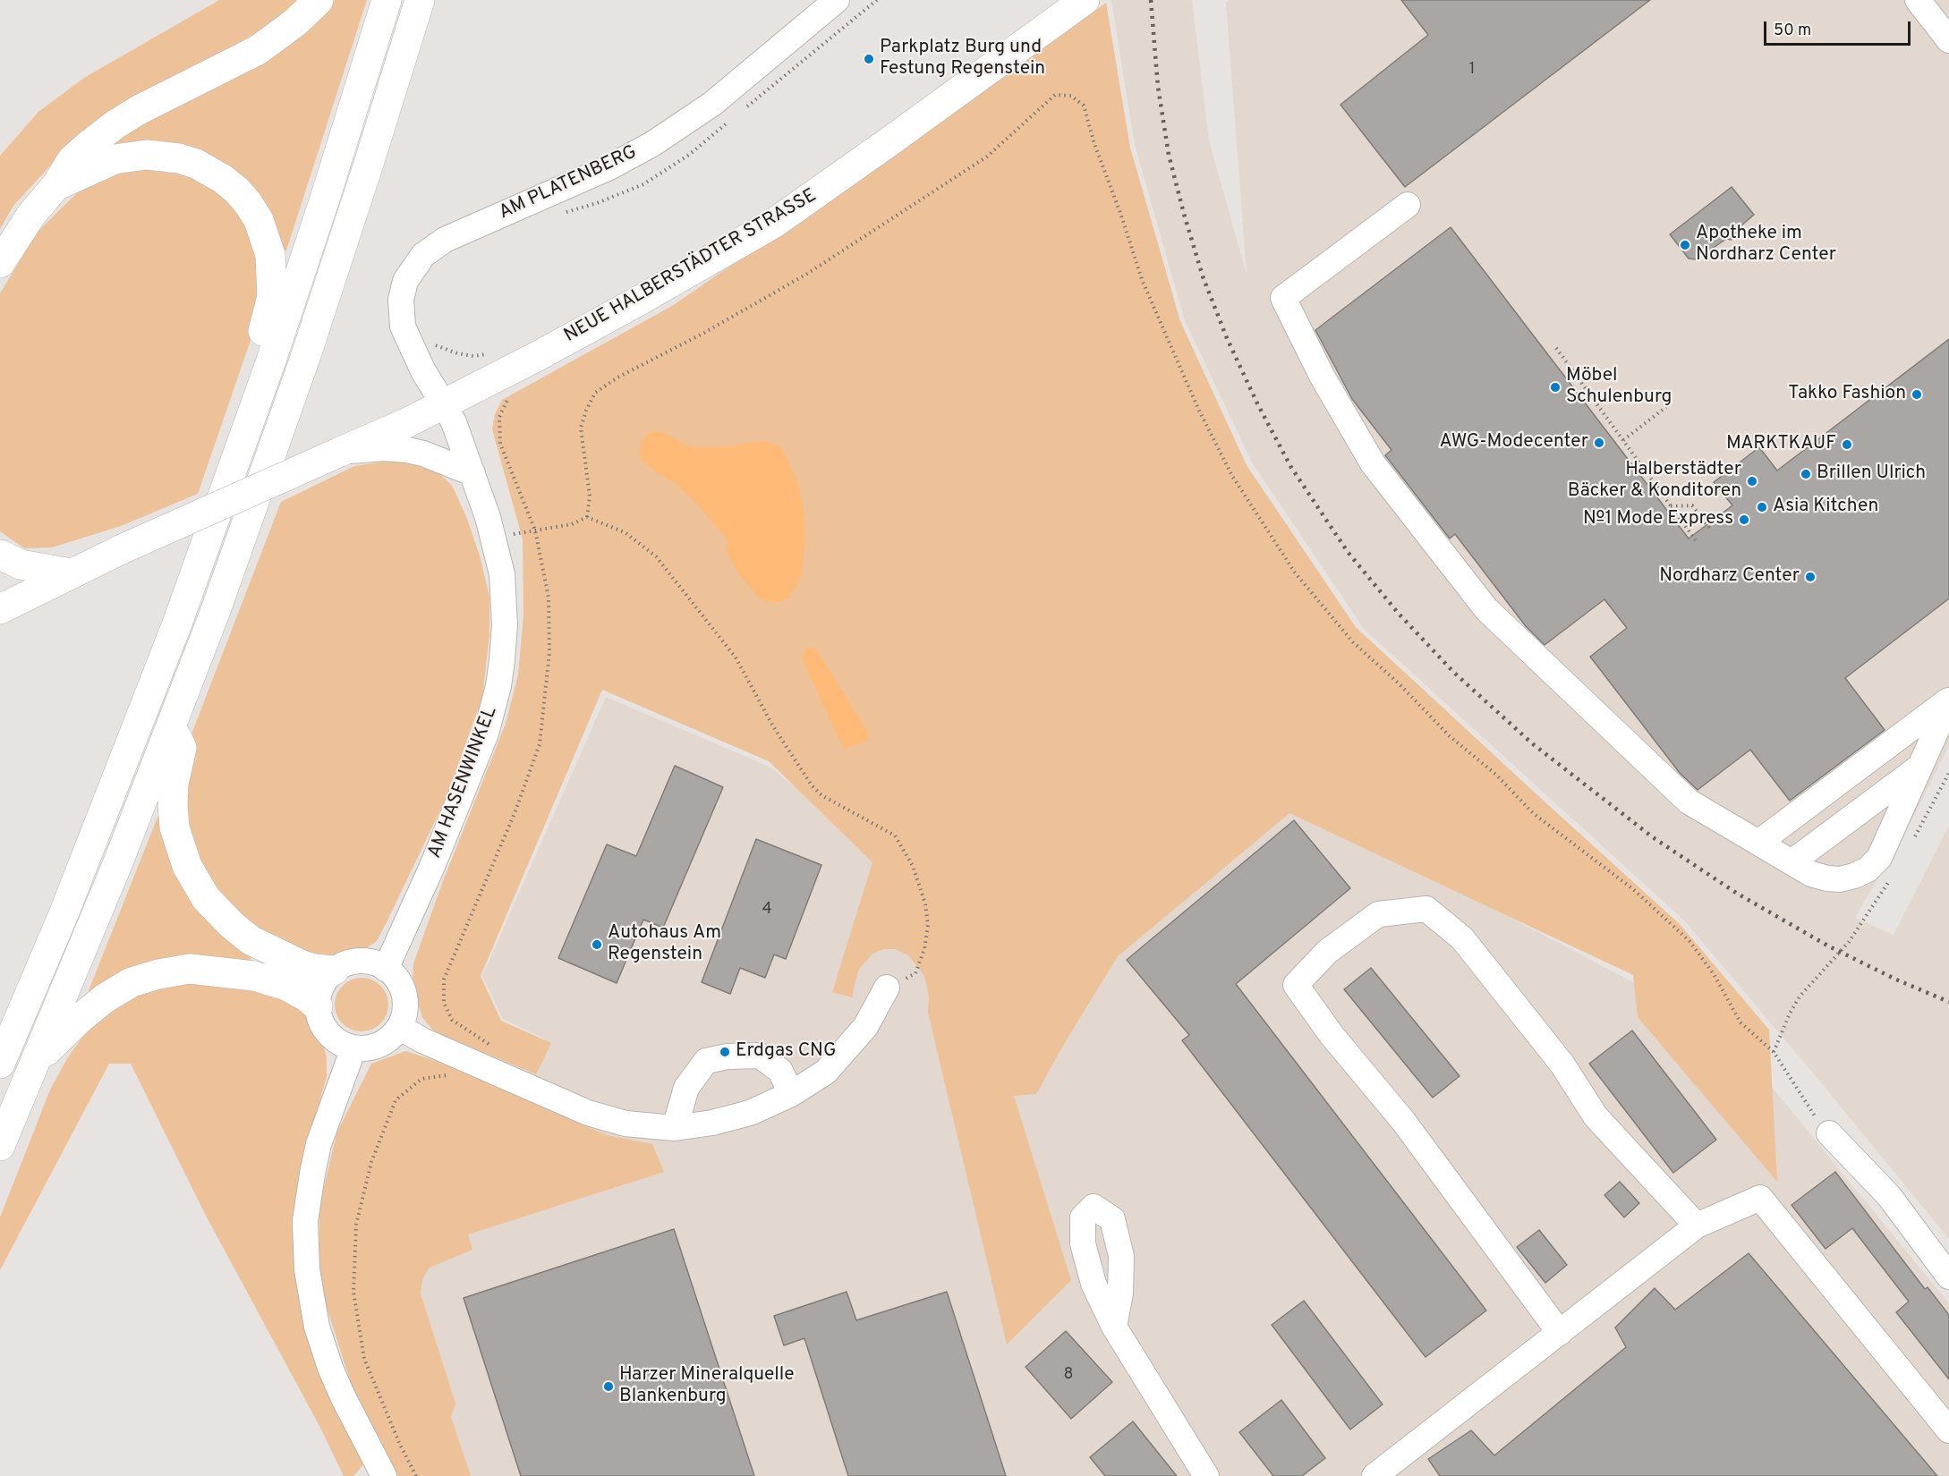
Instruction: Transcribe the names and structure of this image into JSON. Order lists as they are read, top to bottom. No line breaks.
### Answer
{"streets":{"main road":["NEUE HALBERSTÄDTER STRASSE"],"street":["AM PLATENBERG","AM HASENWINKEL"]},"crossings":[["AM PLATENBERG","NEUE HALBERSTÄDTER STRASSE"],["AM PLATENBERG","AM HASENWINKEL"],["NEUE HALBERSTÄDTER STRASSE","AM HASENWINKEL"]],"places":["Parkplatz Burg und Festung Regenstein","Apotheke im Nordharz Center","Möbel Schulenburg","Takko Fashion","AWG-Modecenter","MARKTKAUF","Brillen Ulrich","Halberstädter Bäcker & Konditoren","Asia Kitchen","№1 Mode Express","Nordharz Center","Autohaus Am Regenstein","Erdgas CNG","Harzer Mineralquelle Blankenburg"],"house_numbers":["1","4","8"],"scale_bar":"50 m"}
